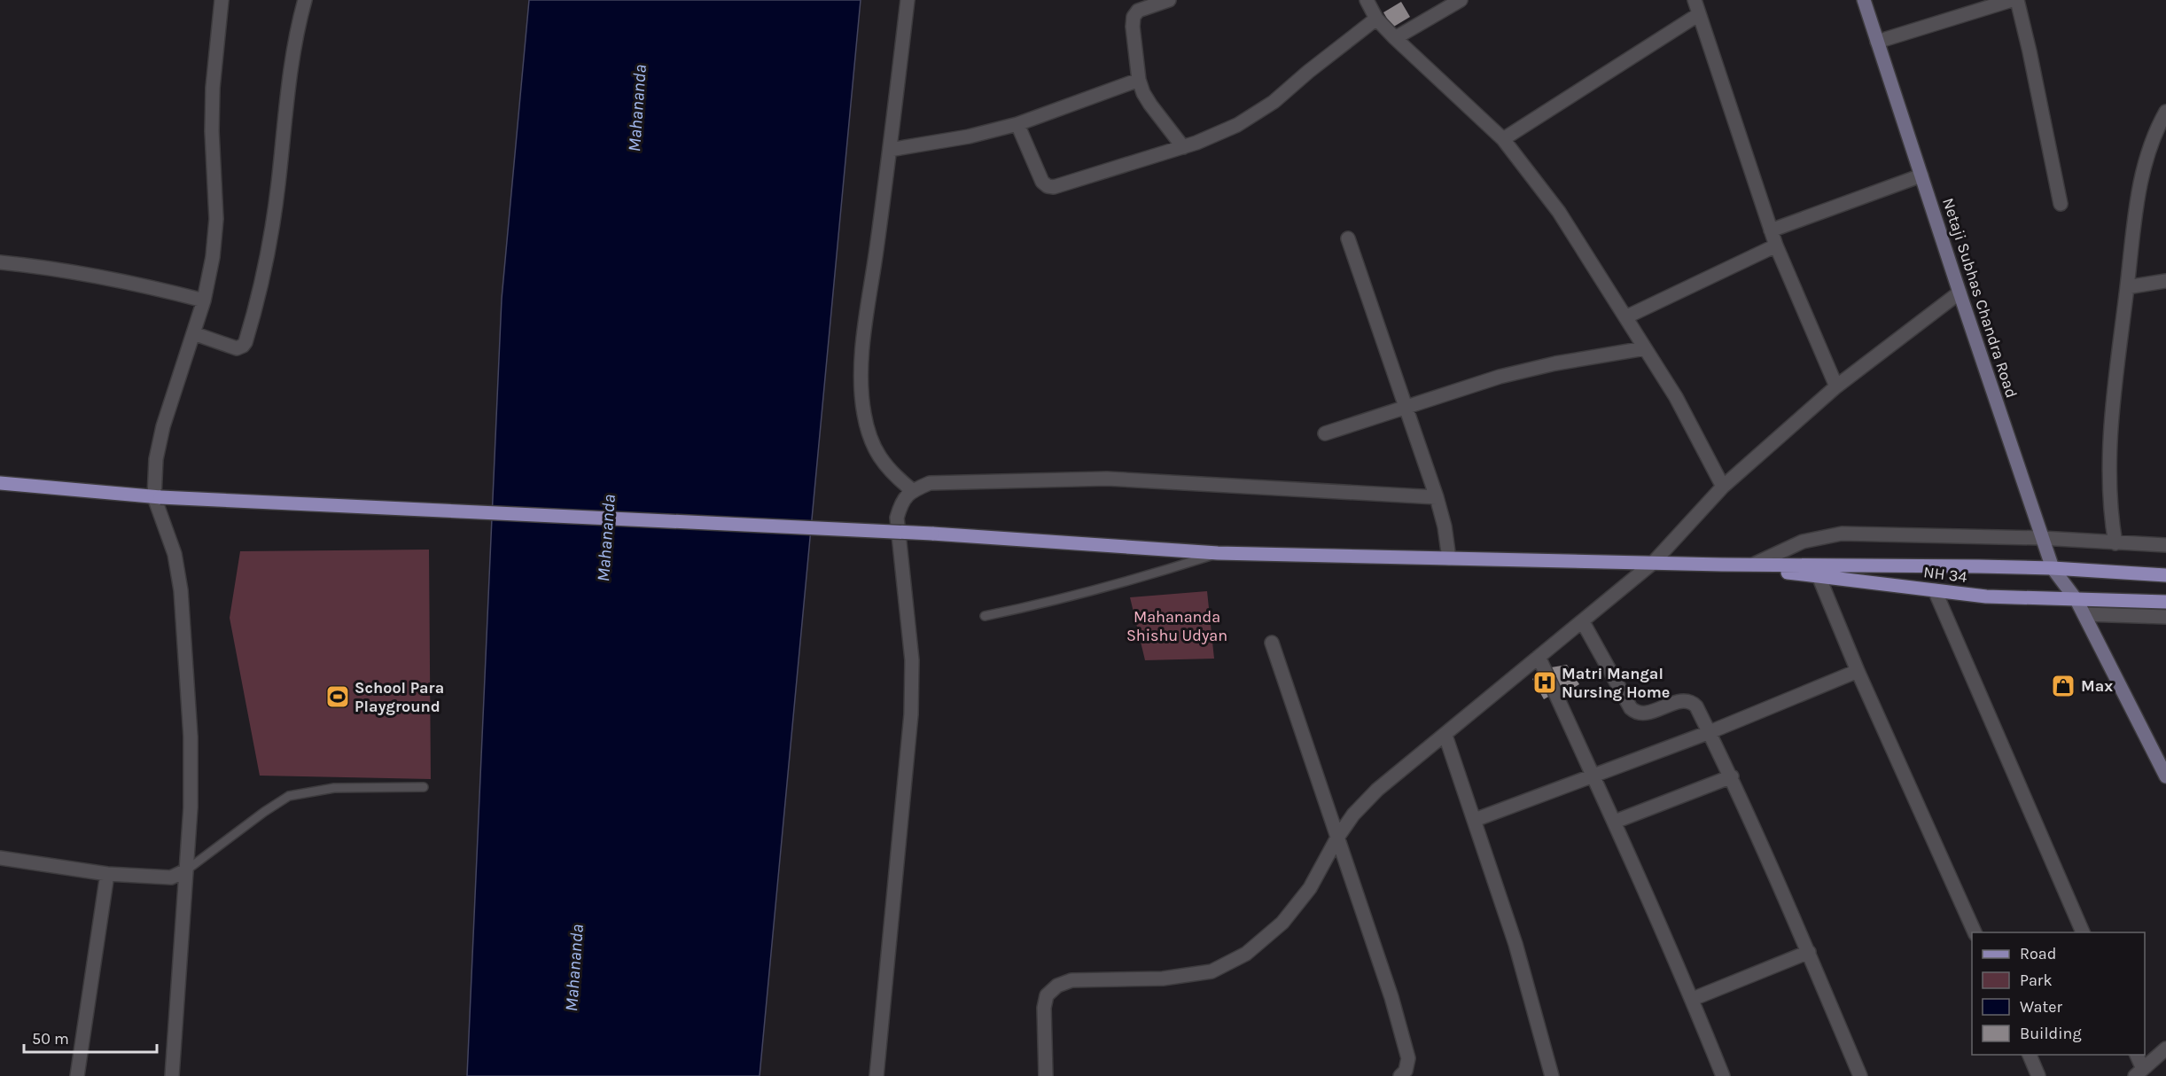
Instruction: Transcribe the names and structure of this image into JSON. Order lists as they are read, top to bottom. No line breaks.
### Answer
{"streets":{"main road":["Netaji Subhas Chandra Road","NH 34"]},"crossings":[["Netaji Subhas Chandra Road","NH 34"]],"water":["Mahananda"],"parks":["Mahananda Shishu Udyan"],"places":{"hospital":["Matri Mangal Nursing Home"],"shop":["Max"],"sports":["School Para Playground"]},"legend":["Road","Park","Water","Building"],"scale_bar":"50 m"}
